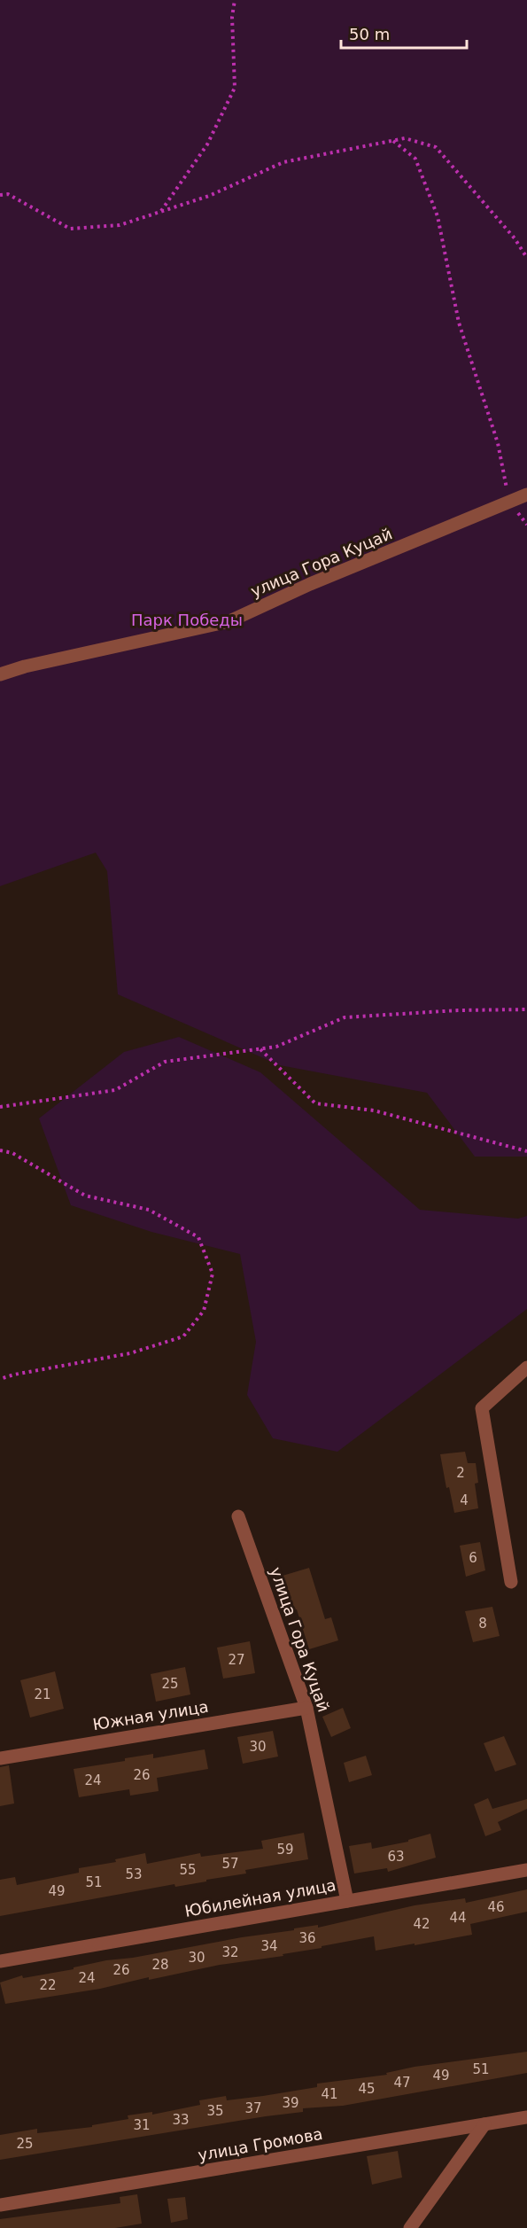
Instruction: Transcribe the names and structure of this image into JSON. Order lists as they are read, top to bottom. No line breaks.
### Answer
{"streets":{"street":["улица Гора Куцай","Южная улица","Юбилейная улица","улица Громова"]},"crossings":[["улица Гора Куцай","Южная улица"],["улица Гора Куцай","Юбилейная улица"]],"parks":["Парк Победы"],"house_numbers":["2","4","6","8","27","25","21","30","26","24","59","63","57","55","53","51","49","46","44","42","36","34","32","30","28","26","24","22","51","49","47","45","41","39","37","35","33","31","25"],"scale_bar":"50 m"}
